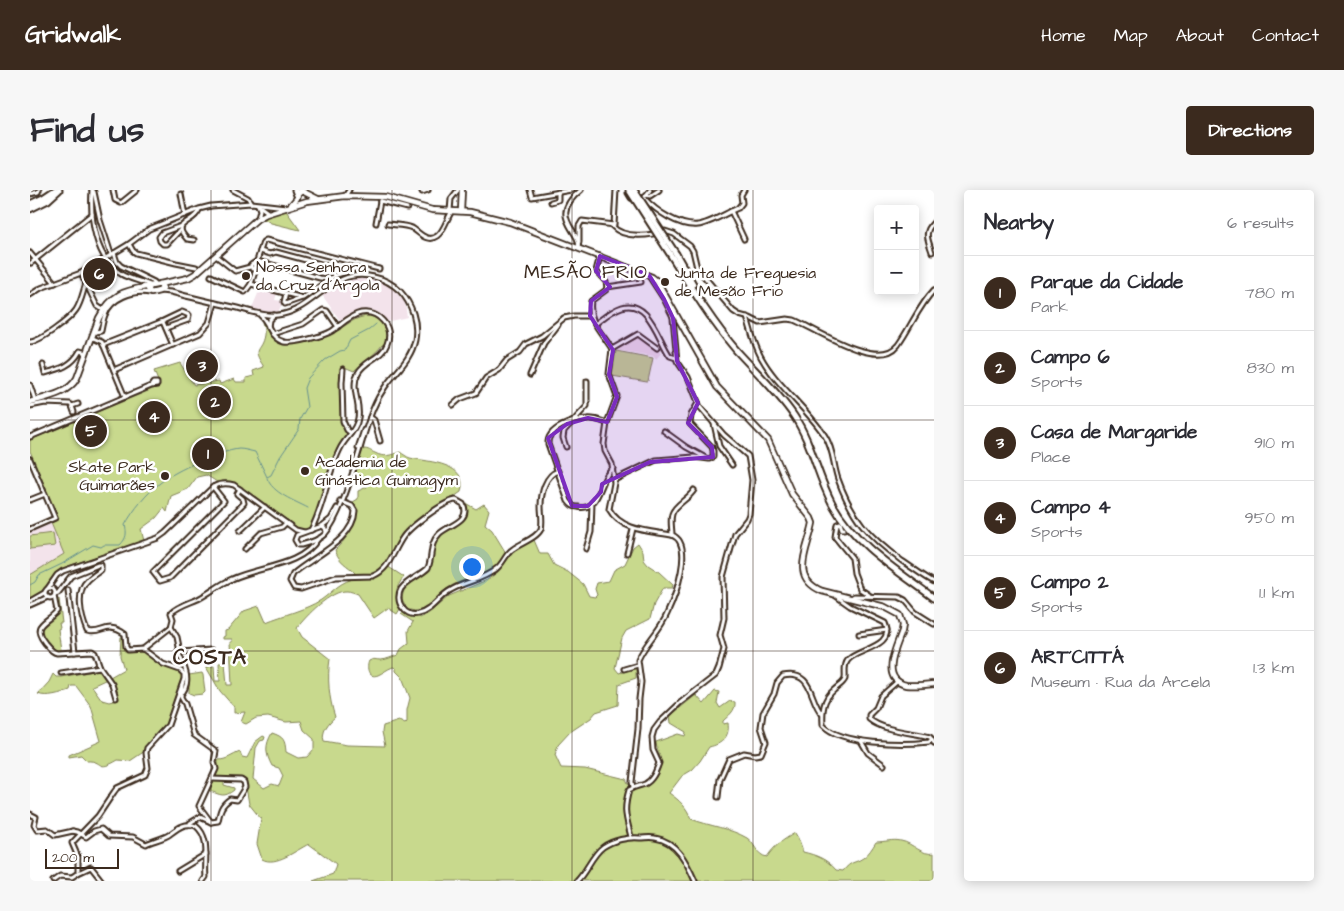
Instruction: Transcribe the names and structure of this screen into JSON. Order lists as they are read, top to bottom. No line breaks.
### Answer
{"districts":["MESÃO FRIO","COSTA"],"places":["Nossa Senhora da Cruz d´Argola","Junta de Freguesia de Mesão Frio","Academia de Ginástica Guimagym","Skate Park Guimarães"],"scale_bar":"200 m","page":{"header":"Gridwalk","nav":["Home","Map","About","Contact"],"title":"Find us","buttons":"Directions","heading":["Nearby","6 results"],"map_buttons":["+","−"],"list":[{"mark":"1","name":"Parque da Cidade","note":"Park","value":"780 m"},{"mark":"2","name":"Campo 6","note":"Sports","value":"830 m"},{"mark":"3","name":"Casa de Margaride","note":"Place","value":"910 m"},{"mark":"4","name":"Campo 4","note":"Sports","value":"950 m"},{"mark":"5","name":"Campo 2","note":"Sports","value":"1.1 km"},{"mark":"6","name":"ART´CITTÁ","note":"Museum · Rua da Arcela","value":"1.3 km"}],"pins":["6","3","2","4","5","1"],"scale":"200 m"}}
